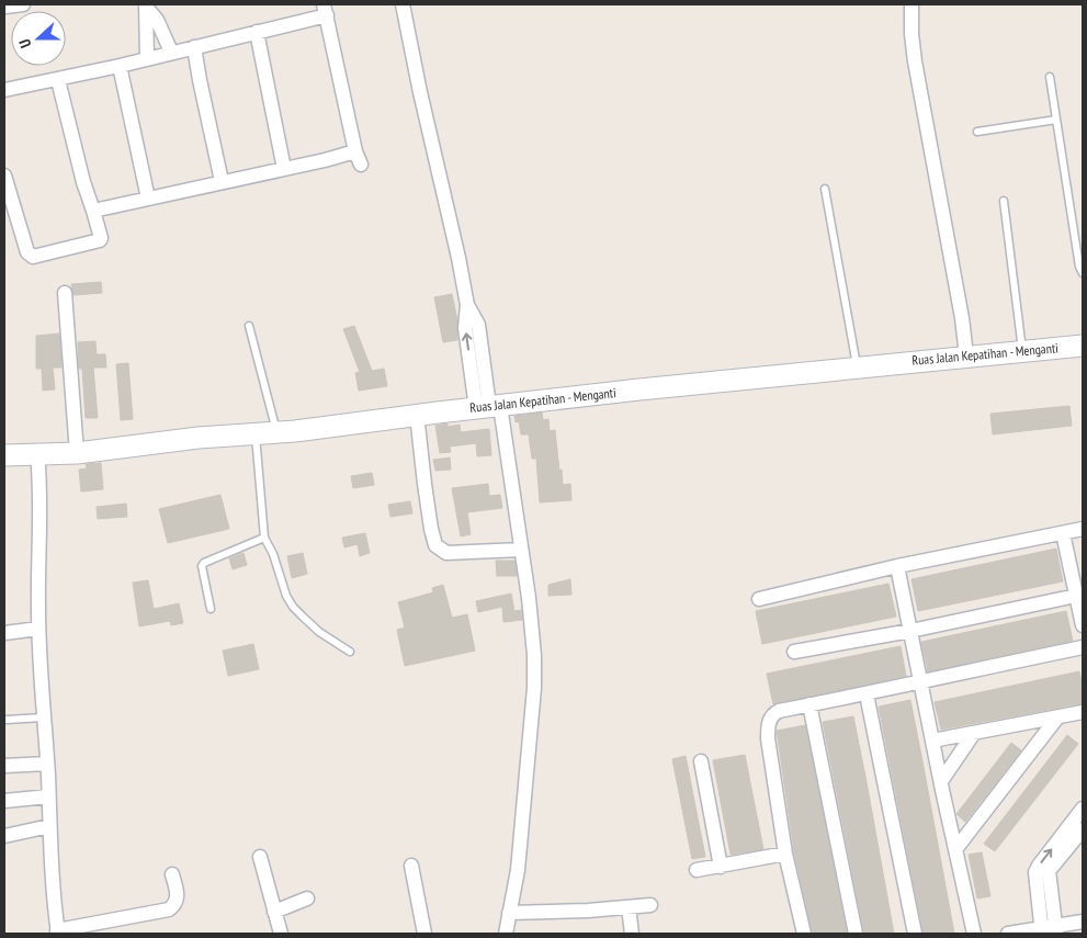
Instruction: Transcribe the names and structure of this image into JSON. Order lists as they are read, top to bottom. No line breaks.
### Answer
{"streets":{"main road":["Ruas Jalan Kepatihan - Menganti"]},"north":"left"}
